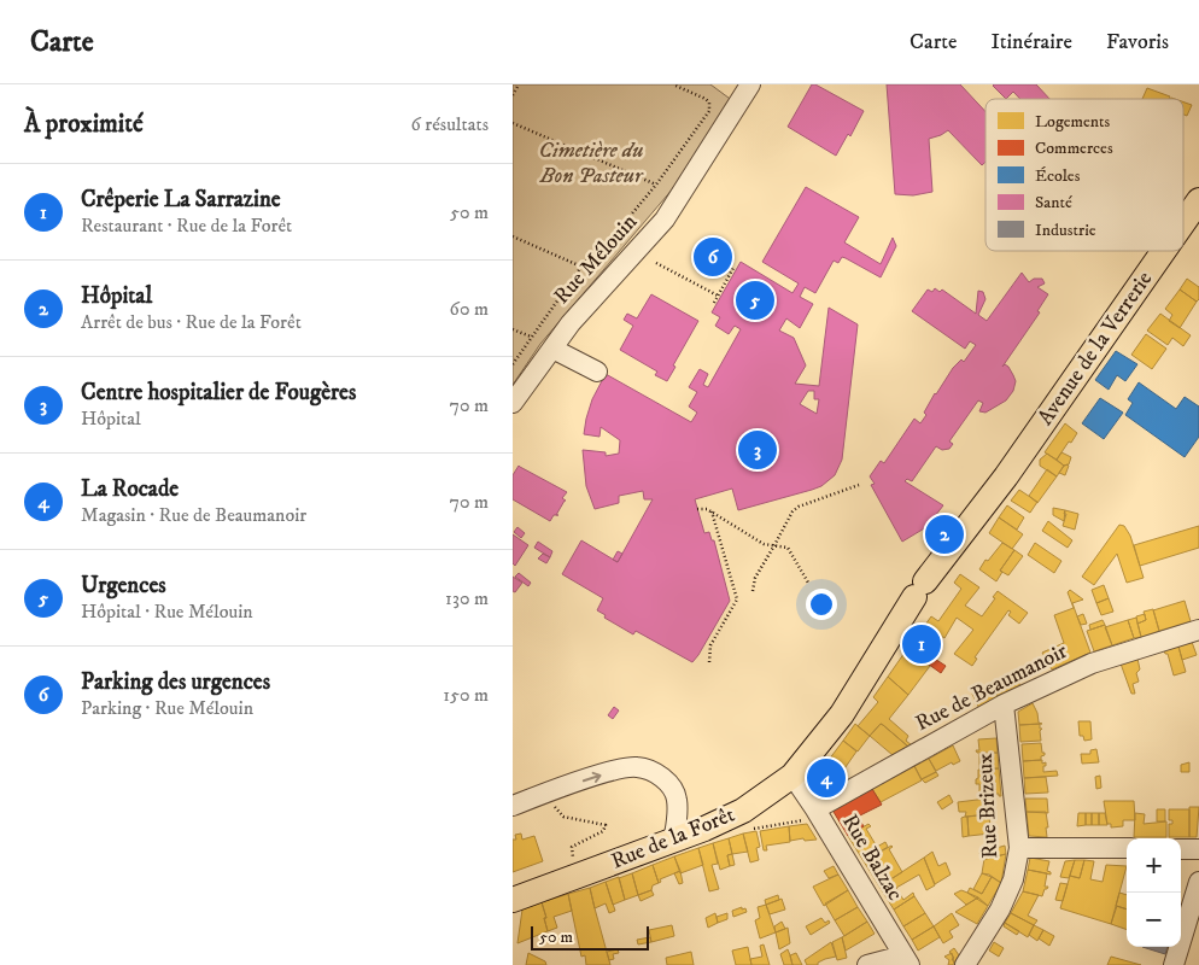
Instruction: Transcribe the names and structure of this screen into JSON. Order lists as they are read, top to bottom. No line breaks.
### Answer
{"streets":{"main road":["Avenue de la Verrerie","Rue de la Forêt"],"street":["Rue Mélouin","Rue de Beaumanoir","Rue Brizeux","Rue Balzac"]},"crossings":[["Avenue de la Verrerie","Rue de la Forêt"],["Rue de Beaumanoir","Rue Brizeux"],["Rue de Beaumanoir","Rue Balzac"],["Rue de la Forêt","Rue Balzac"]],"parks":["Cimetière du Bon Pasteur"],"legend":["Logements","Commerces","Écoles","Santé","Industrie"],"scale_bar":"50 m","page":{"header":"Carte","nav":["Carte","Itinéraire","Favoris"],"heading":["À proximité","6 résultats"],"list":[{"mark":"1","name":"Crêperie La Sarrazine","note":"Restaurant · Rue de la Forêt","value":"50 m"},{"mark":"2","name":"Hôpital","note":"Arrêt de bus · Rue de la Forêt","value":"60 m"},{"mark":"3","name":"Centre hospitalier de Fougères","note":"Hôpital","value":"70 m"},{"mark":"4","name":"La Rocade","note":"Magasin · Rue de Beaumanoir","value":"70 m"},{"mark":"5","name":"Urgences","note":"Hôpital · Rue Mélouin","value":"130 m"},{"mark":"6","name":"Parking des urgences","note":"Parking · Rue Mélouin","value":"150 m"}],"pins":["6","5","3","2","1","4"],"map_buttons":["+","−"],"scale":"50 m"}}
